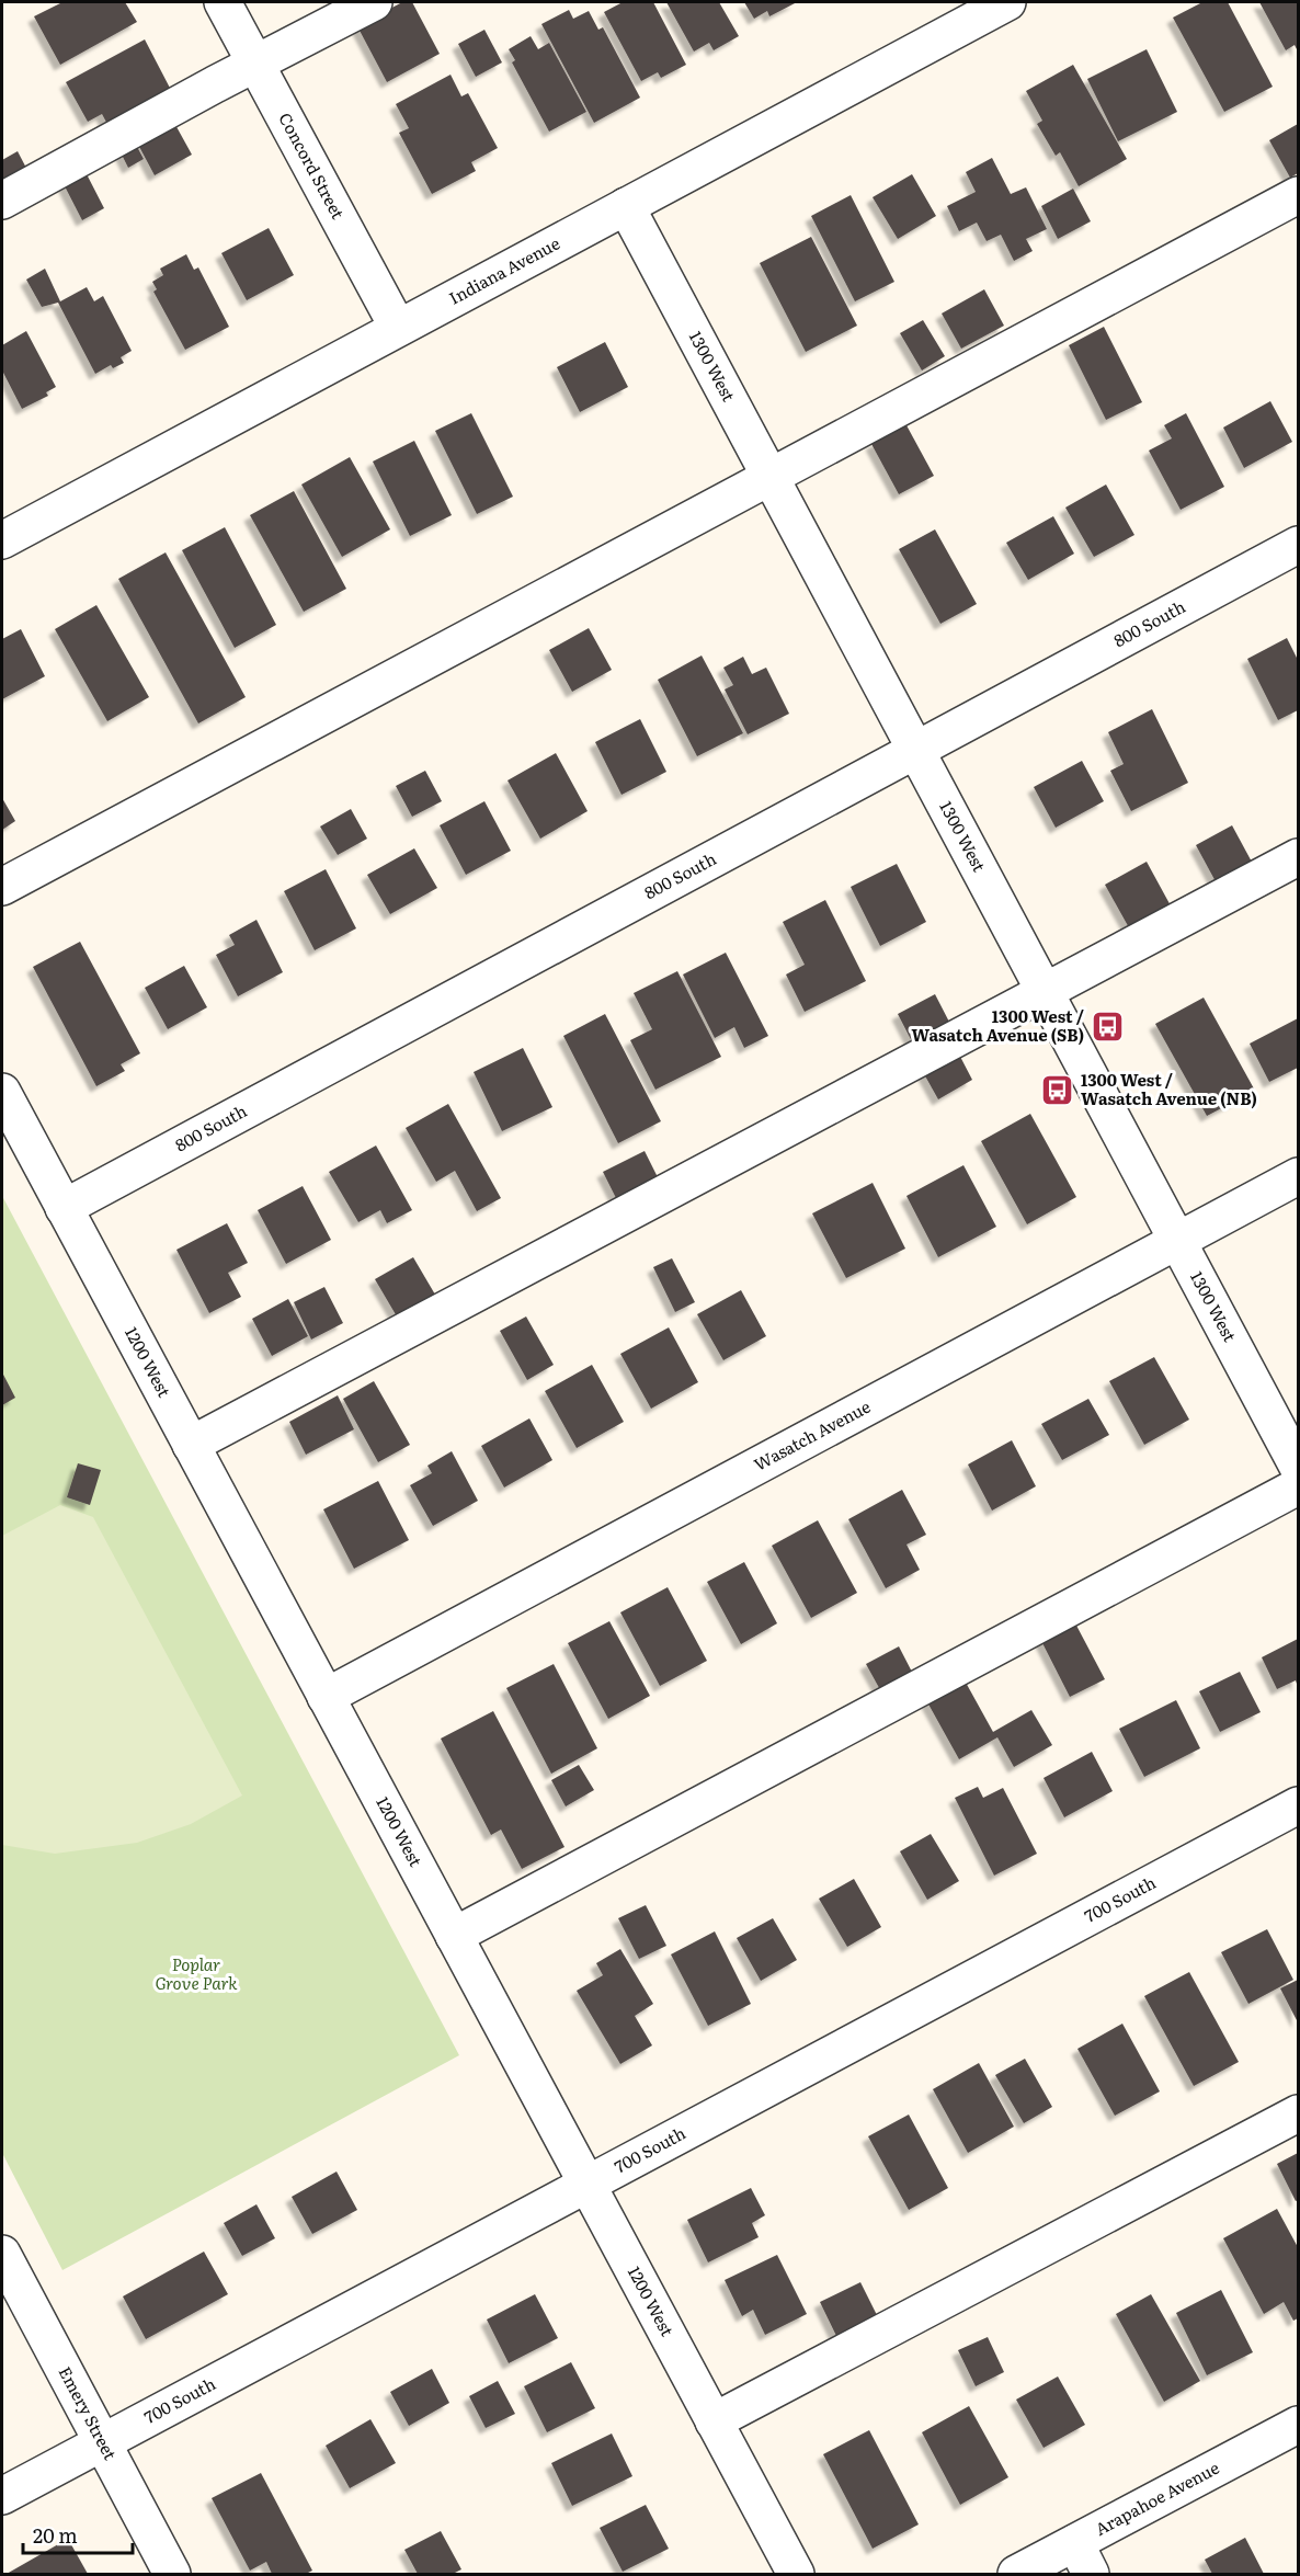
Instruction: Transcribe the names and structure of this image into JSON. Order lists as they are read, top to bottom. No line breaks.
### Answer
{"streets":{"street":["Concord Street","Indiana Avenue","1300 West","800 South","1200 West","Wasatch Avenue","700 South","Emery Street","Arapahoe Avenue"]},"crossings":[["Concord Street","Indiana Avenue"],["Indiana Avenue","1300 West"],["1300 West","800 South"],["1300 West","Wasatch Avenue"],["800 South","1200 West"],["1200 West","Wasatch Avenue"],["1200 West","700 South"],["700 South","Emery Street"]],"parks":["Poplar Grove Park"],"places":{"bus stop":["1300 West / Wasatch Avenue (SB)","1300 West / Wasatch Avenue (NB)"]},"scale_bar":"20 m"}
